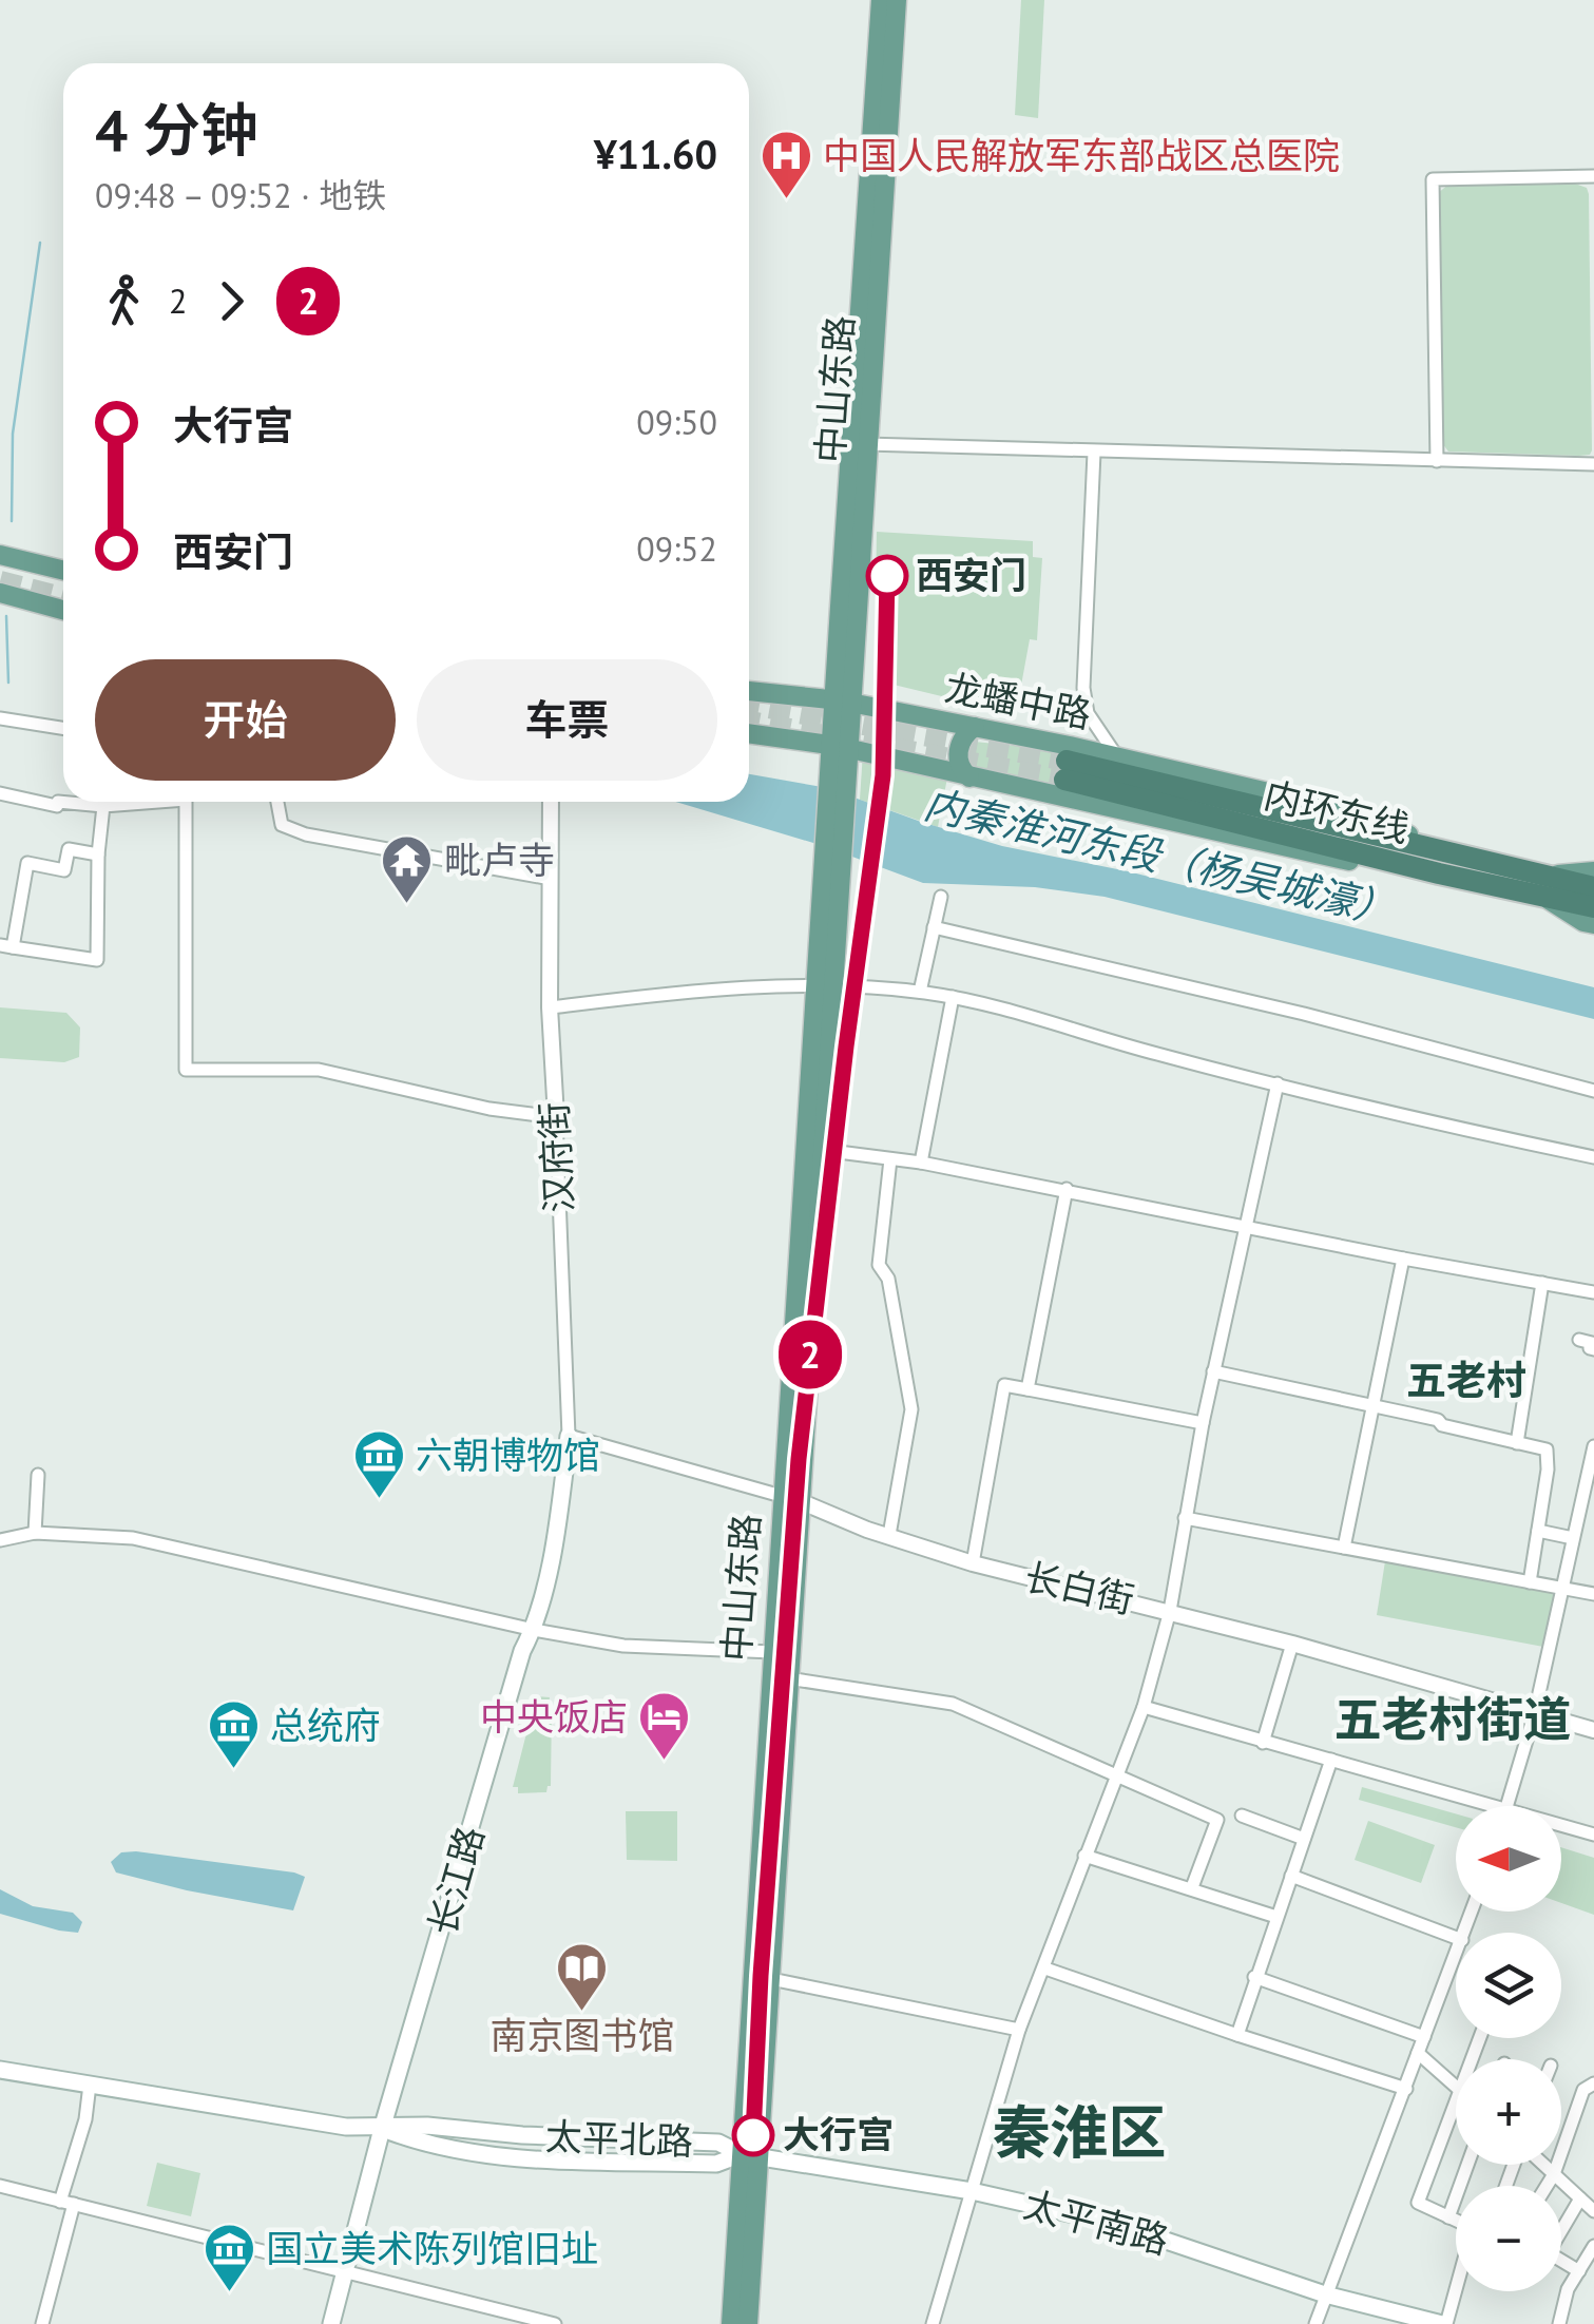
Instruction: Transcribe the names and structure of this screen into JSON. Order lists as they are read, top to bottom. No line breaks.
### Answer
{"streets":{"highway":["内环东线"],"main road":["中山东路","龙蟠中路","长江路","太平北路","太平南路"],"street":["汉府街","长白街"]},"crossings":[["中山东路","龙蟠中路"],["中山东路","长白街"],["中山东路","太平北路"],["中山东路","太平南路"],["龙蟠中路","内环东线"],["汉府街","长白街"],["汉府街","长江路"],["长白街","长江路"],["长江路","太平北路"],["太平北路","太平南路"]],"districts":["五老村","五老村街道","秦淮区"],"water":["内秦淮河东段（杨吴城濠）"],"places":{"hospital":["中国人民解放军东部战区总医院"],"other":["西安门","大行宫"],"temple":["毗卢寺"],"museum":["六朝博物馆","总统府","国立美术陈列馆旧址"],"hotel":["中央饭店"],"library":["南京图书馆"]},"lines":["metro line 2"],"north":"left","page":{"on_map":"2","heading":["4 分钟","09:48 – 09:52 · 地铁","¥11.60"],"legs":["2","2"],"list":[{"name":"大行宫","value":"09:50"},{"name":"西安门","value":"09:52"}],"buttons":["开始","车票"],"map_buttons":["+","−"]}}
